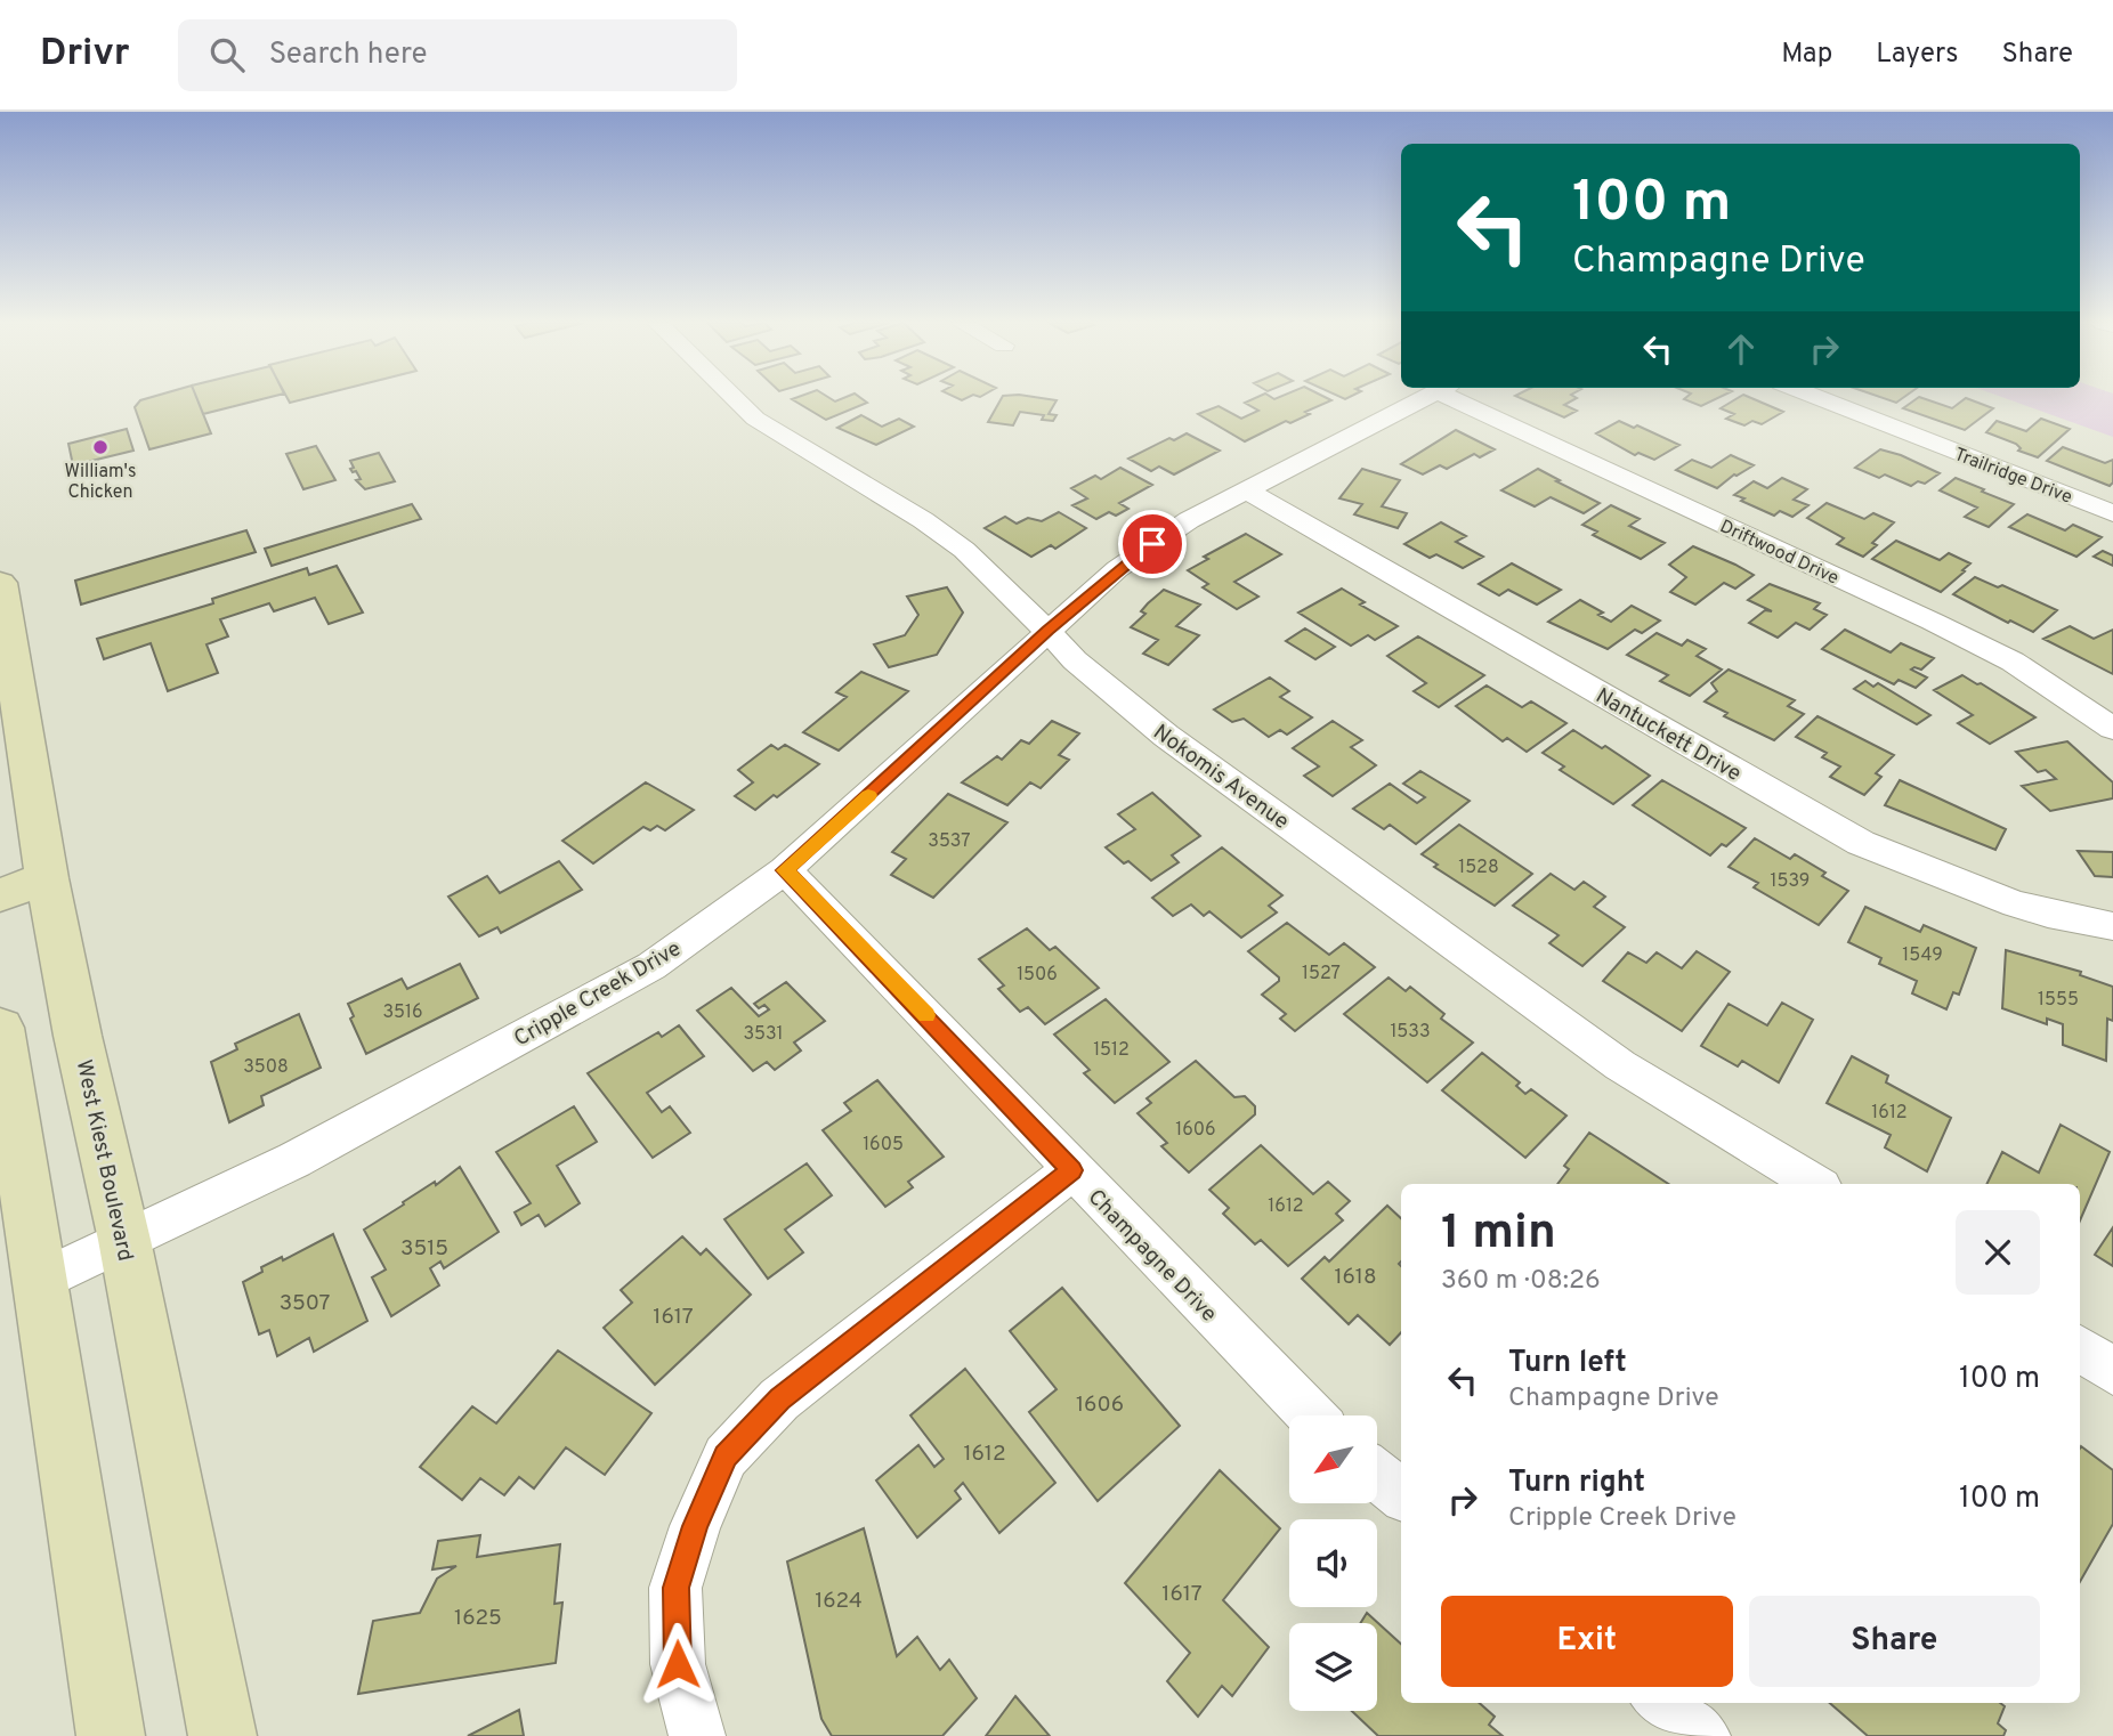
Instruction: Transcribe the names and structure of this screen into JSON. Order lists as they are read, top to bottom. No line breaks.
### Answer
{"streets":{"main road":["West Kiest Boulevard"],"street":["Trailridge Drive","Driftwood Drive","Nantuckett Drive","Nokomis Avenue","Cripple Creek Drive","Champagne Drive"]},"crossings":[["Nantuckett Drive","Cripple Creek Drive"],["Nokomis Avenue","Cripple Creek Drive"],["Cripple Creek Drive","West Kiest Boulevard"],["Cripple Creek Drive","Champagne Drive"]],"places":["William's Chicken"],"house_numbers":["3537","1528","1539","1549","1527","1506","1555","3516","1533","3531","1512","3508","1612","1606","1605","1612","3515","1618","3507","1617","1606","1612","1617","1624","1625"],"north":"bottom left","page":{"header":"Drivr","search":"Search here","nav":["Map","Layers","Share"],"turn":["100 m","Champagne Drive"],"heading":["1 min","360 m · 08:26"],"list":[{"name":"Turn left","note":"Champagne Drive","value":"100 m"},{"name":"Turn right","note":"Cripple Creek Drive","value":"100 m"}],"buttons":["Exit","Share"]}}
